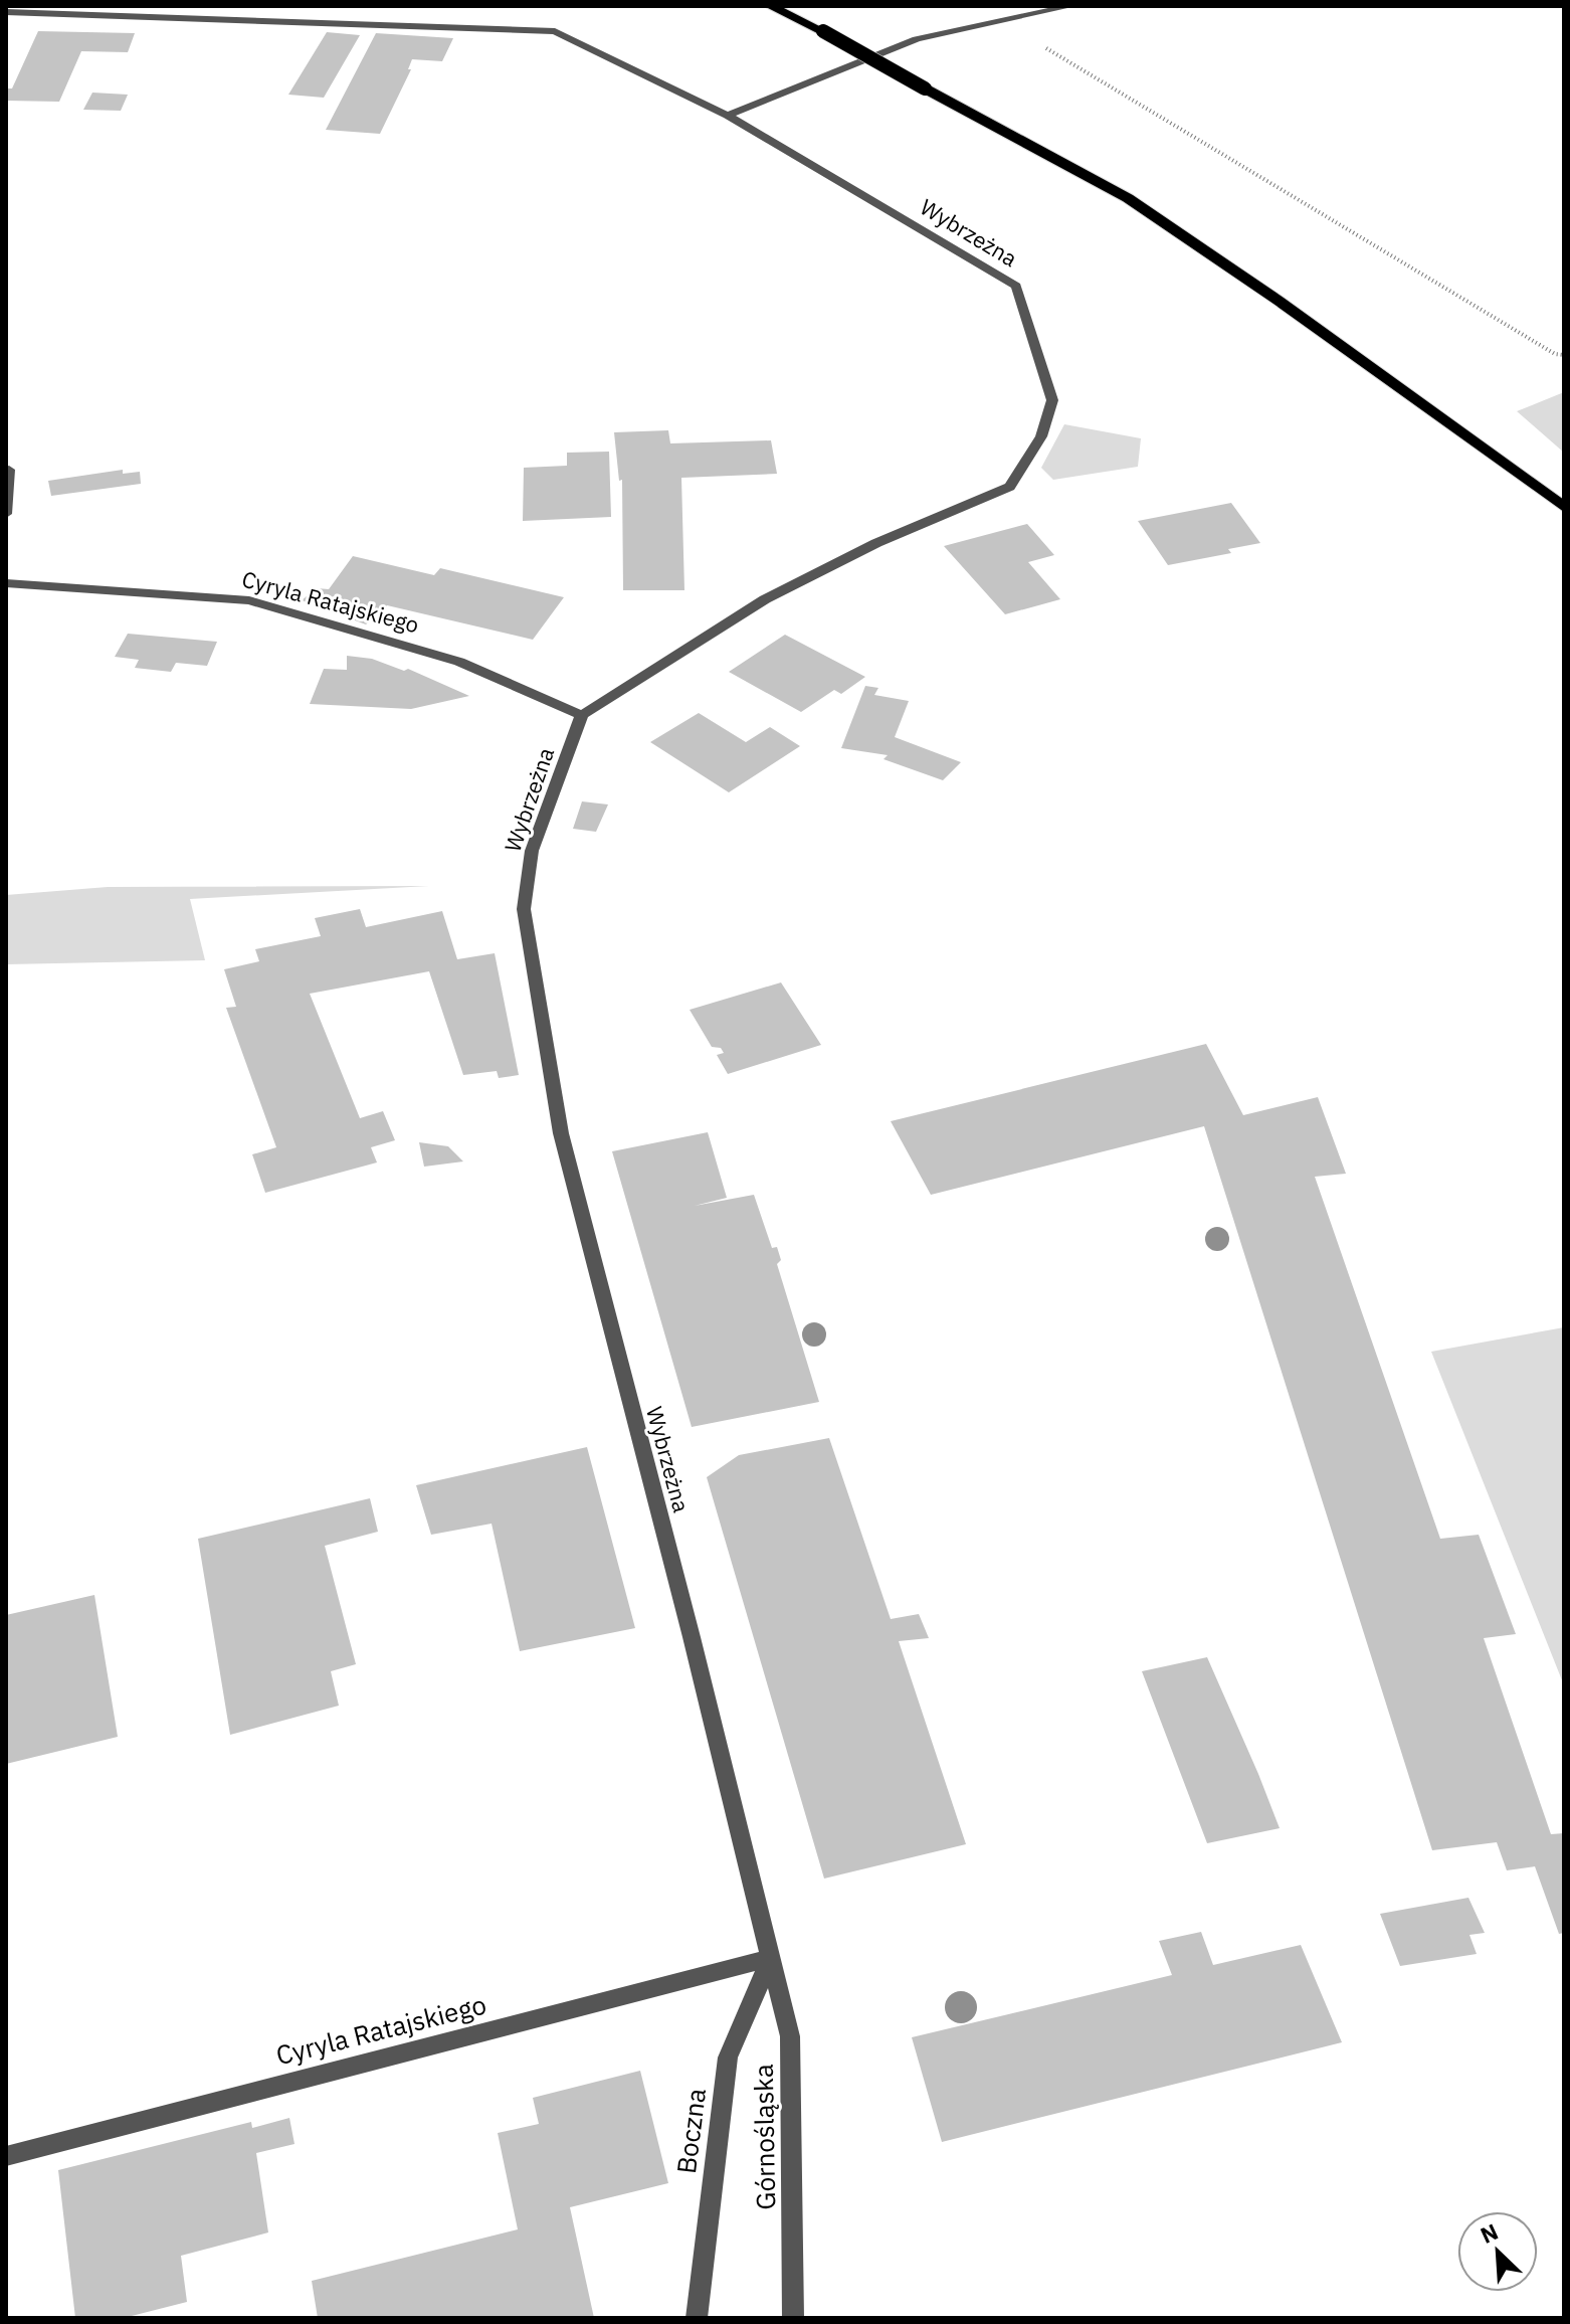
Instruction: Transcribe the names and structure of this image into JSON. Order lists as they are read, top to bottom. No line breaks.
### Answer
{"streets":{"street":["Wybrzeżna","Cyryla Ratajskiego","Boczna","Górnośląska"]},"crossings":[["Wybrzeżna","Cyryla Ratajskiego"],["Wybrzeżna","Boczna"],["Wybrzeżna","Górnośląska"],["Cyryla Ratajskiego","Boczna"],["Cyryla Ratajskiego","Górnośląska"],["Boczna","Górnośląska"]],"north":"top left"}
